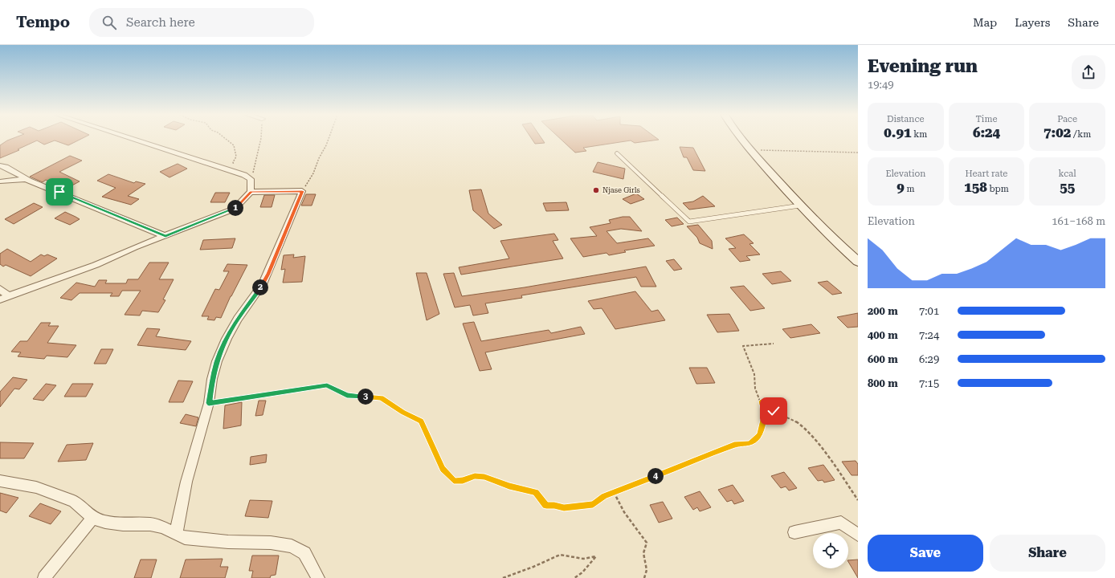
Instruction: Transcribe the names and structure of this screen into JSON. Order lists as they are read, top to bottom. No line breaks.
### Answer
{"places":["Njase Girls"],"page":{"header":"Tempo","search":"Search here","nav":["Map","Layers","Share"],"heading":["Evening run","19:49"],"stats":[["Distance","0.91 km"],["Time","6:24"],["Pace","7:02 /km"],["Elevation","9 m"],["Heart rate","158 bpm"],["kcal","55"]],"pins":["1","2","3","4"],"chart":["Elevation","161–168 m"],"list":[{"name":"200 m","note":"7:01"},{"name":"400 m","note":"7:24"},{"name":"600 m","note":"6:29"},{"name":"800 m","note":"7:15"}],"buttons":["Save","Share"]}}
